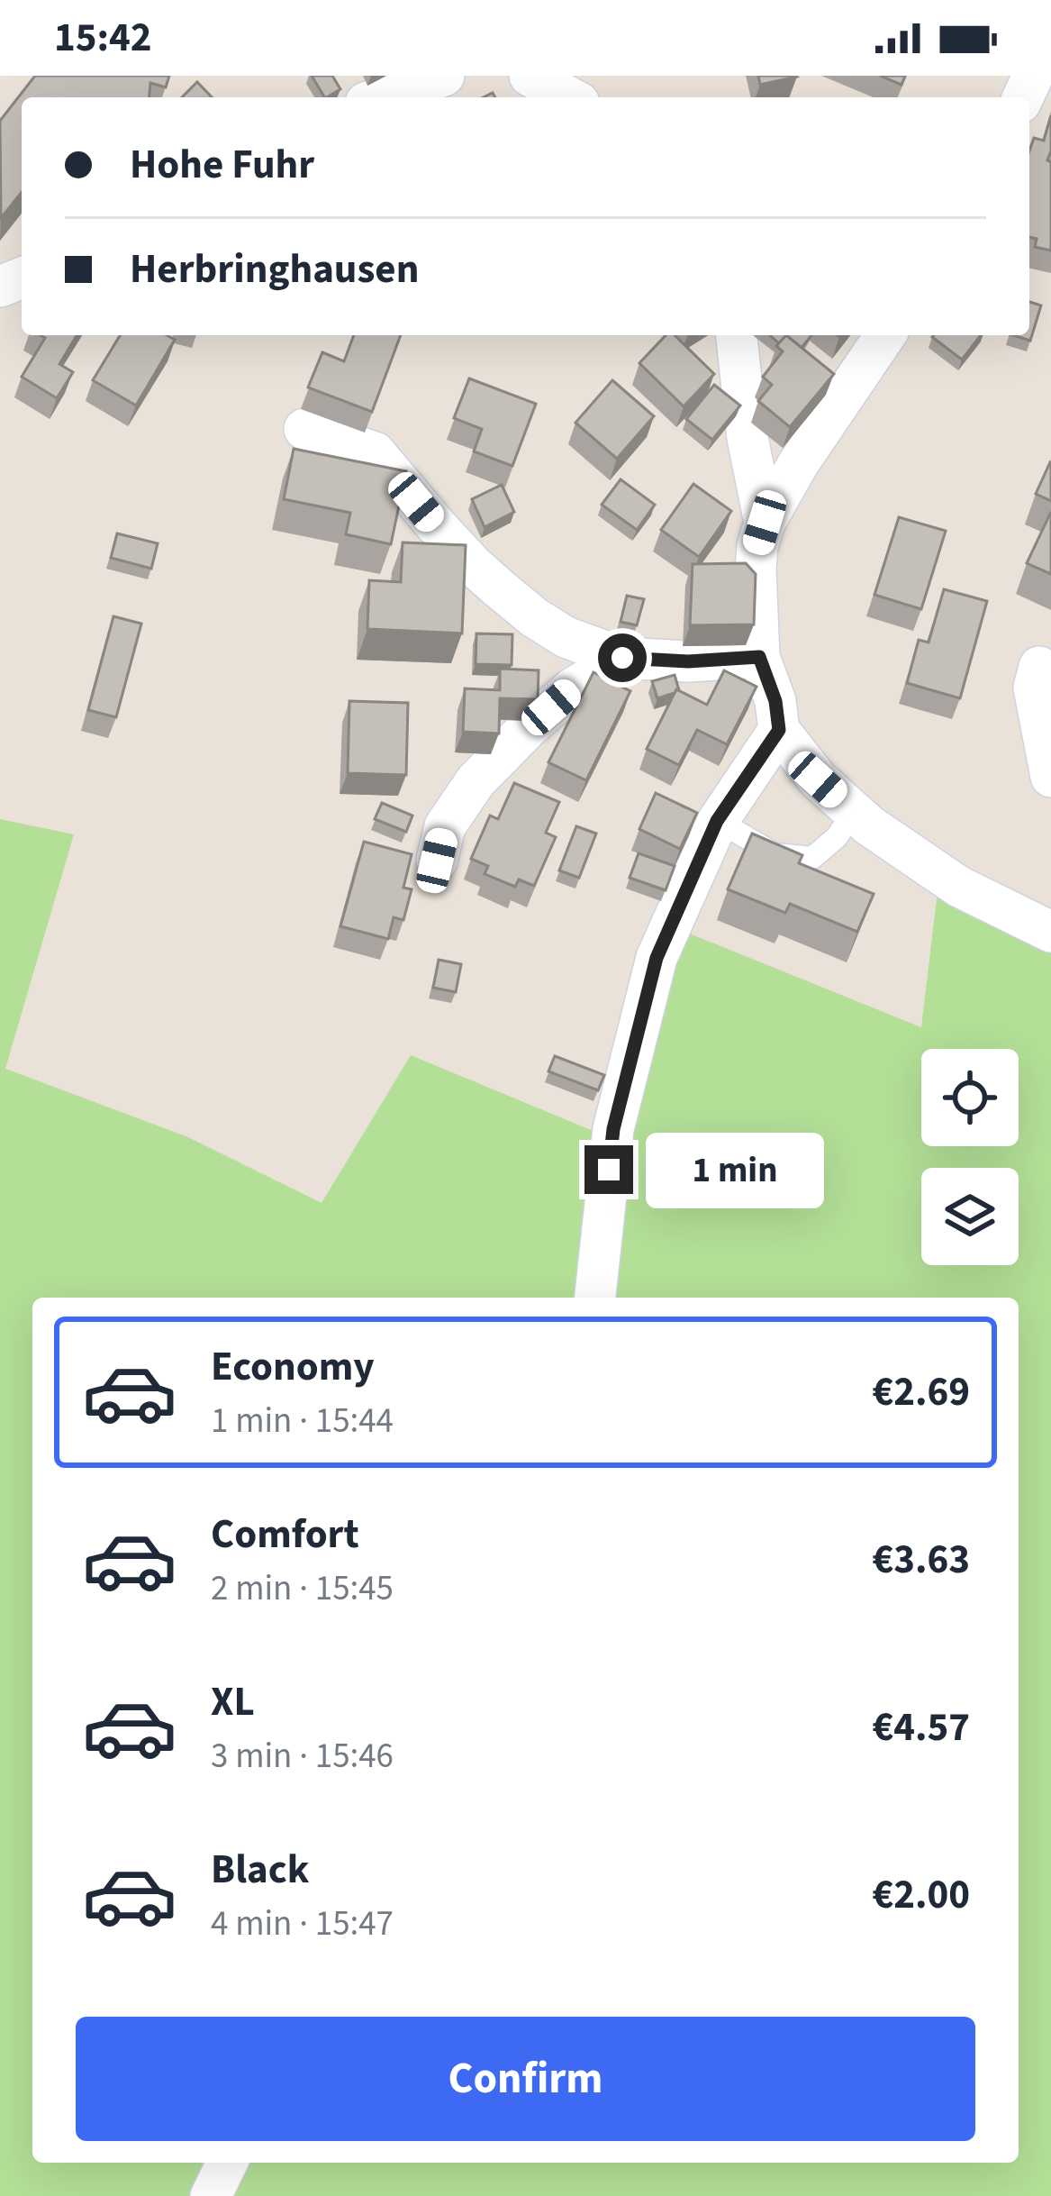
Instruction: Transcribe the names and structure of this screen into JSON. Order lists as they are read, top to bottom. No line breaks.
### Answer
{"page":{"status":"15:42","banner":["Hohe Fuhr","Herbringhausen"],"bubble":"1 min","list":[{"name":"Economy","note":"1 min · 15:44","value":"€2.69"},{"name":"Comfort","note":"2 min · 15:45","value":"€3.63"},{"name":"XL","note":"3 min · 15:46","value":"€4.57"},{"name":"Black","note":"4 min · 15:47","value":"€2.00"}],"buttons":"Confirm"}}
